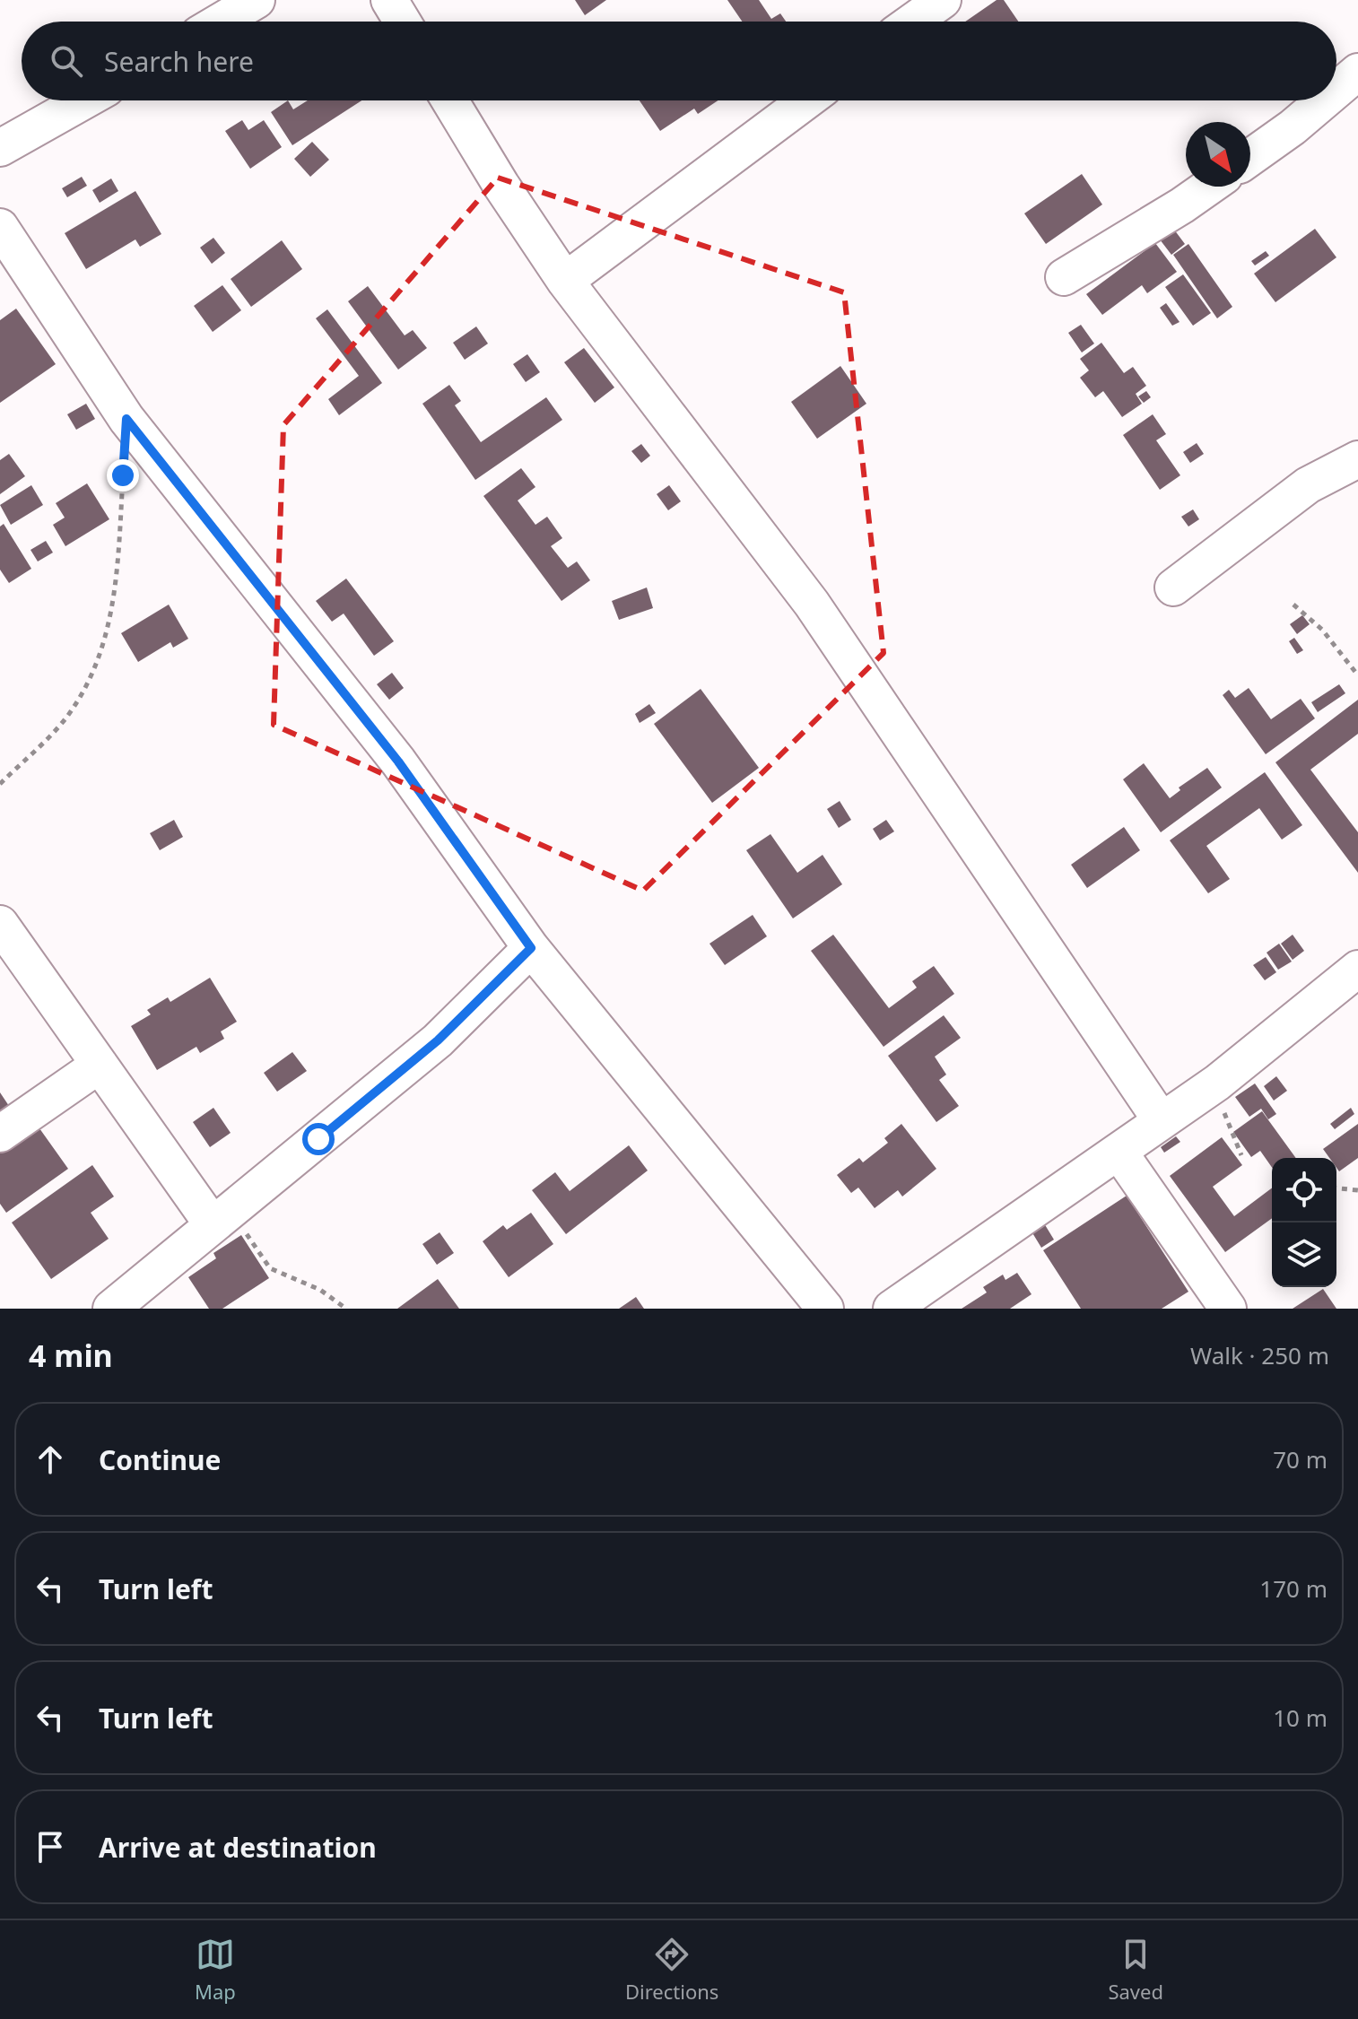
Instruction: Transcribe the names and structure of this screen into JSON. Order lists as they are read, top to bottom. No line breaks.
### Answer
{"north":"bottom right","page":{"search":"Search here","heading":["4 min","Walk · 250 m"],"list":[["Continue","70 m"],["Turn left","170 m"],["Turn left","10 m"],"Arrive at destination"],"nav":["Map","Directions","Saved"]}}
